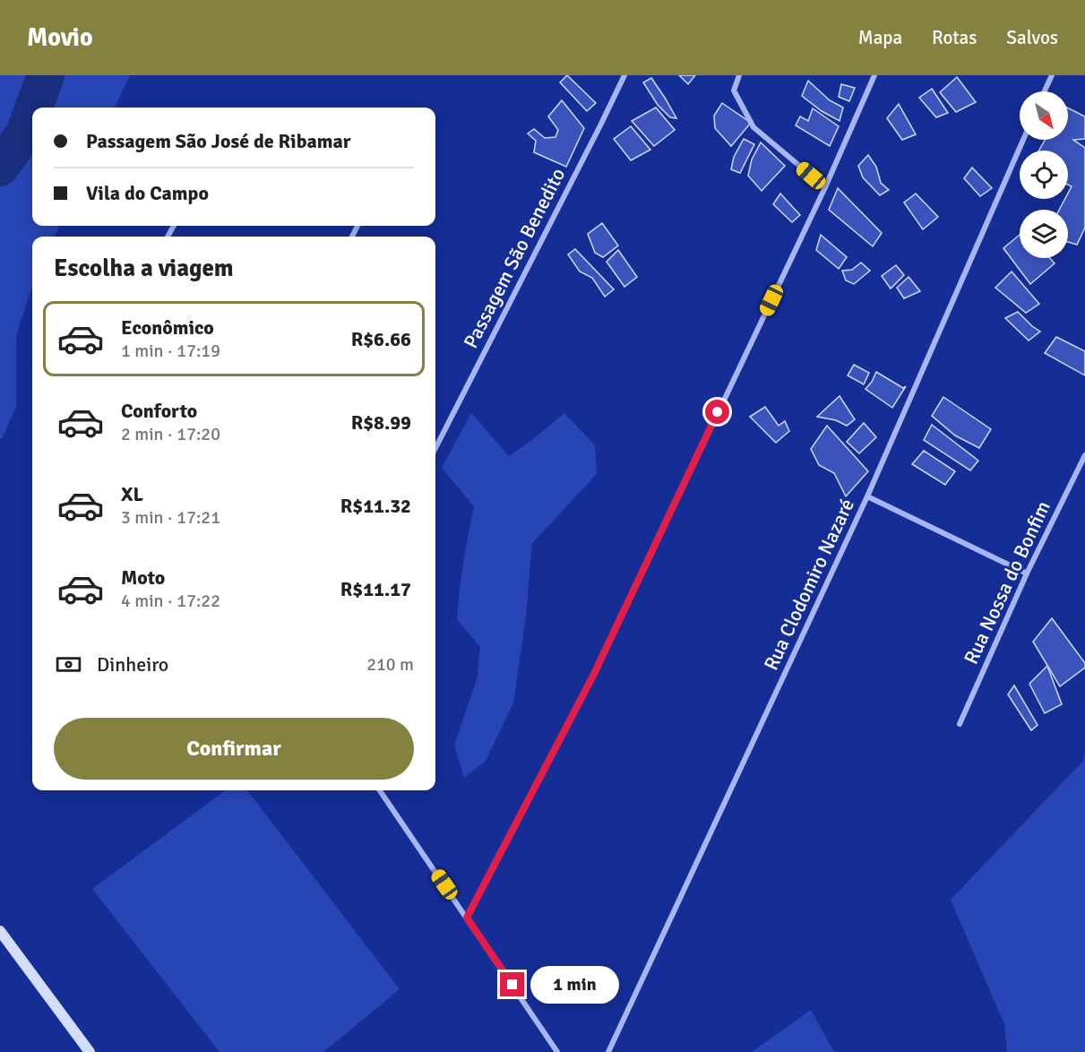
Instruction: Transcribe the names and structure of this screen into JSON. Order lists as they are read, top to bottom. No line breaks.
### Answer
{"streets":{"street":["Passagem São Benedito","Rua Nossa do Bonfim","Rua Clodomiro Nazaré"]},"north":"bottom right","page":{"header":"Movio","nav":["Mapa","Rotas","Salvos"],"banner":["Passagem São José de Ribamar","Vila do Campo"],"heading":"Escolha a viagem","list":[{"name":"Econômico","note":"1 min · 17:19","value":"R$6.66"},{"name":"Conforto","note":"2 min · 17:20","value":"R$8.99"},{"name":"XL","note":"3 min · 17:21","value":"R$11.32"},{"name":"Moto","note":"4 min · 17:22","value":"R$11.17"}],"pay":["Dinheiro","210 m"],"buttons":"Confirmar","bubble":"1 min"}}
